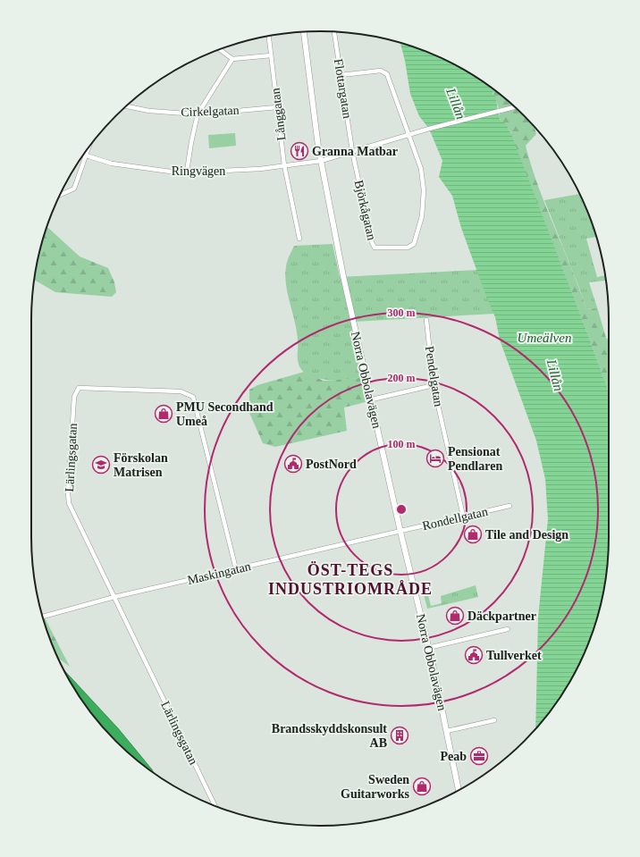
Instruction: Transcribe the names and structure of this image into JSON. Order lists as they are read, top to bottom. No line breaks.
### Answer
{"streets":{"street":["Flottargatan","Cirkelgatan","Långgatan","Ringvägen","Björkågatan","Pendelgatan","Norra Obbolavägen","Lärlingsgatan","Rondellgatan","Maskingatan"]},"crossings":[["Flottargatan","Ringvägen"],["Flottargatan","Björkågatan"],["Cirkelgatan","Långgatan"],["Långgatan","Ringvägen"],["Ringvägen","Björkågatan"],["Ringvägen","Norra Obbolavägen"],["Pendelgatan","Rondellgatan"],["Norra Obbolavägen","Rondellgatan"],["Norra Obbolavägen","Maskingatan"],["Lärlingsgatan","Maskingatan"],["Rondellgatan","Maskingatan"]],"districts":["ÖST-TEGS INDUSTRIOMRÅDE"],"water":["Lillån","Umeälven"],"places":{"restaurant":["Granna Matbar"],"shop":["PMU Secondhand Umeå","Tile and Design","Däckpartner","Sweden Guitarworks"],"hotel":["Pensionat Pendlaren"],"public building":["PostNord","Tullverket"],"school or university":["Förskolan Matrisen"],"building":["Brandsskyddskonsult AB"],"office":["Peab"]},"rings":["300 m","200 m","100 m"]}
